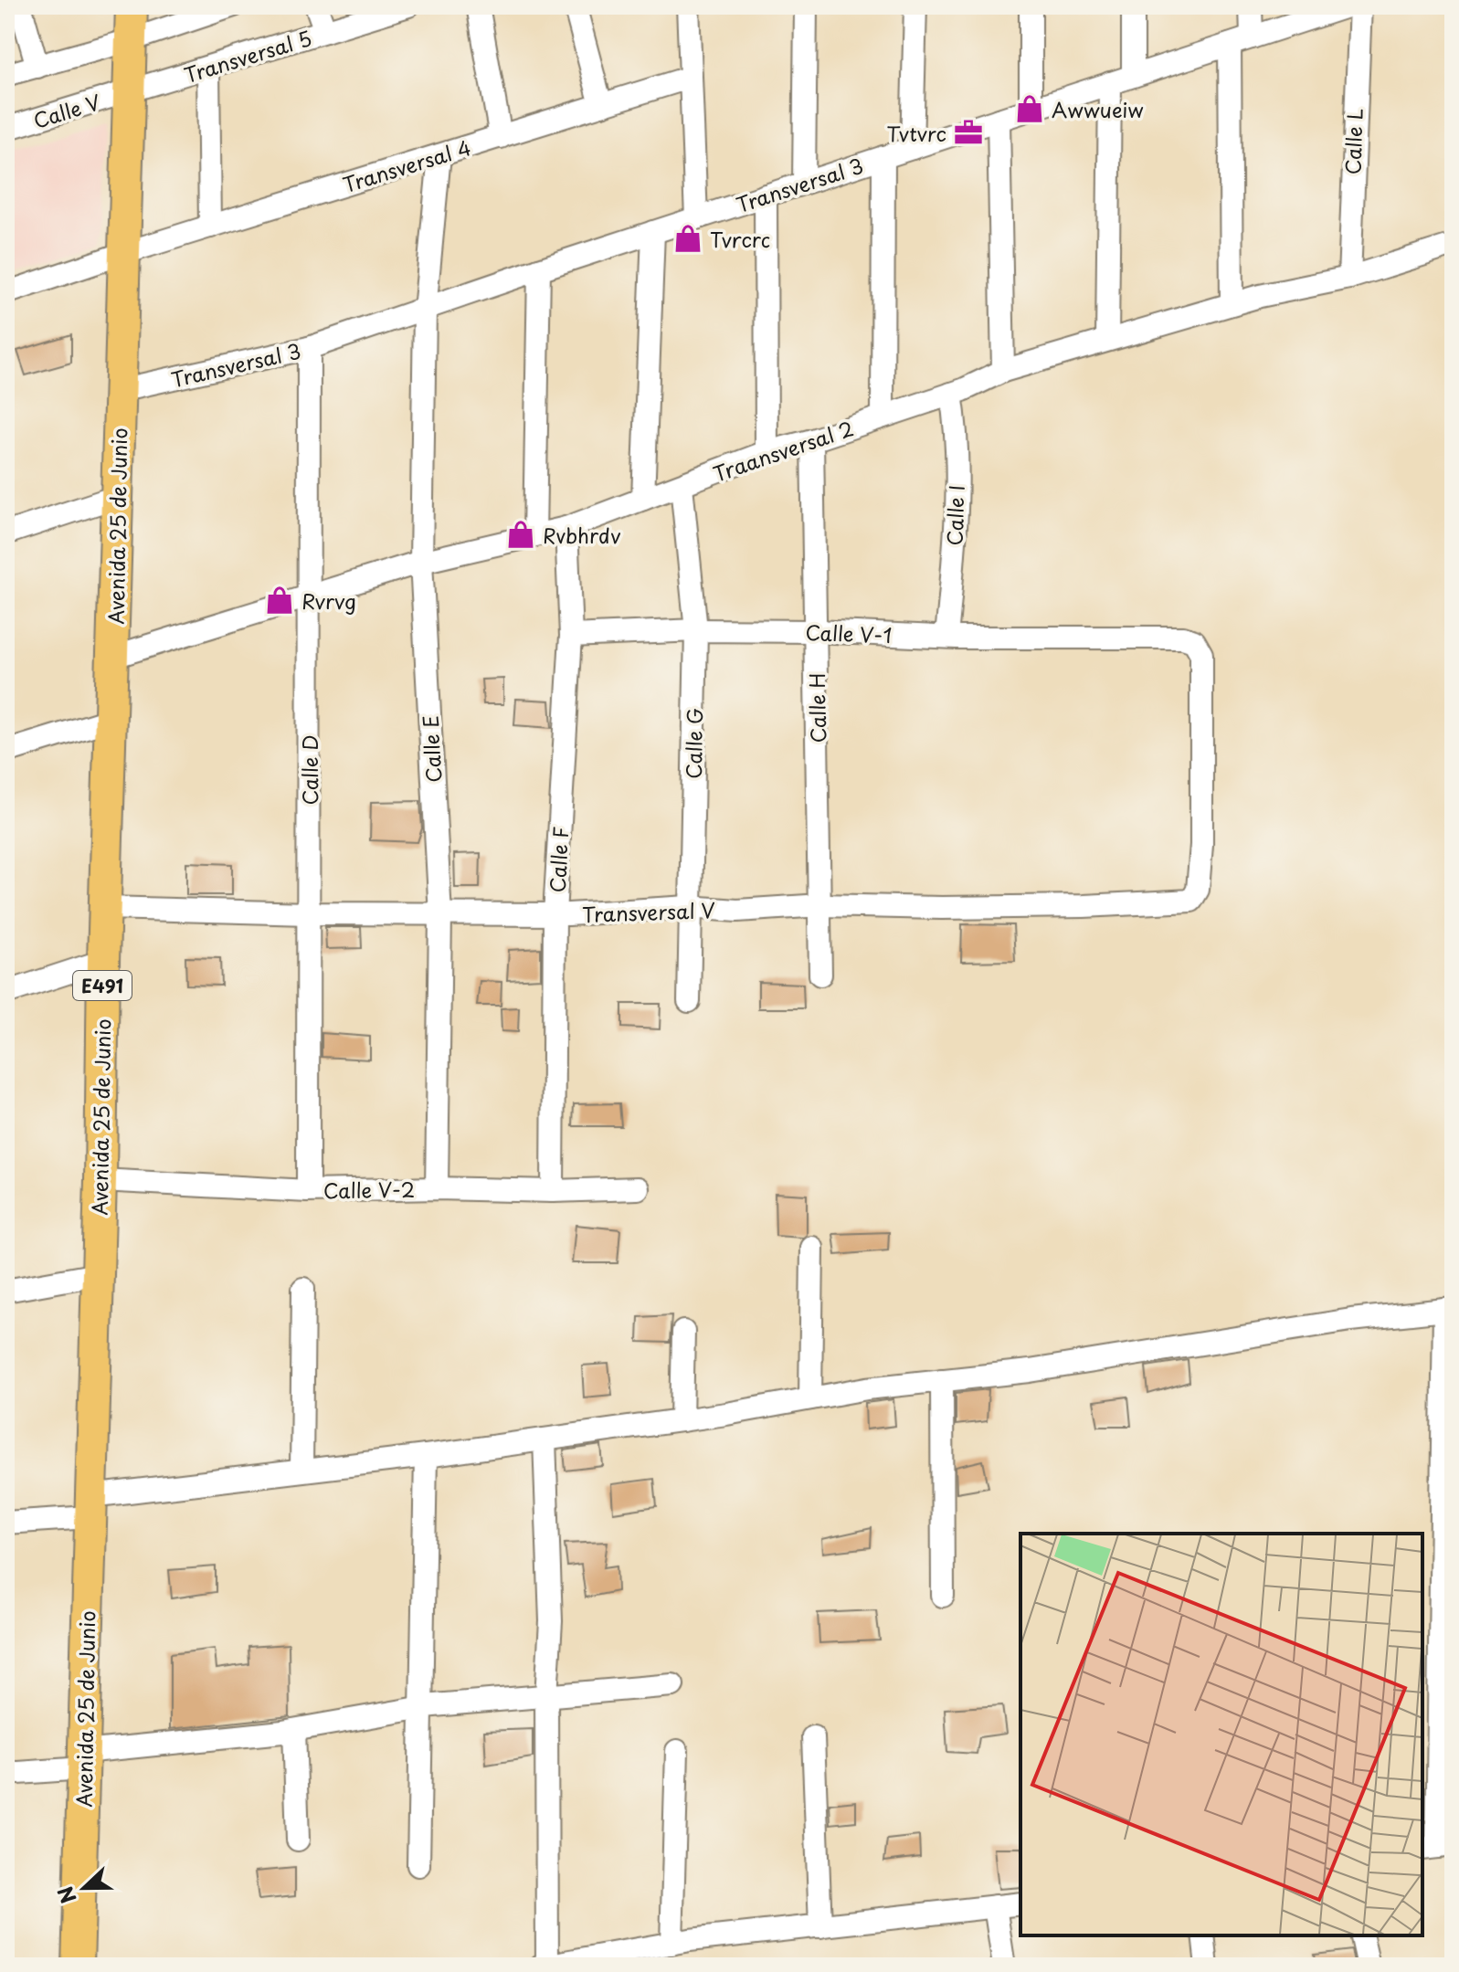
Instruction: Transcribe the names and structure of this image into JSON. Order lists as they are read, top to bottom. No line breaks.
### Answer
{"streets":{"highway":["Avenida 25 de Junio","E491"],"street":["Transversal 5","Calle V","Calle L","Transversal 4","Transversal 3","Traansversal 2","Calle I","Calle V-1","Calle H","Calle G","Calle E","Calle D","Calle F","Transversal V","Calle V-2"]},"crossings":[["Transversal 5","Calle V"],["Transversal 5","Avenida 25 de Junio"],["Calle V","Avenida 25 de Junio"],["Calle L","Traansversal 2"],["Transversal 4","Avenida 25 de Junio"],["Transversal 4","Calle E"],["Transversal 3","Avenida 25 de Junio"],["Transversal 3","Calle E"],["Transversal 3","Calle D"],["Traansversal 2","Calle I"],["Traansversal 2","Avenida 25 de Junio"],["Traansversal 2","Calle H"],["Traansversal 2","Calle G"],["Traansversal 2","Calle E"],["Traansversal 2","Calle D"],["Traansversal 2","Calle F"],["Calle I","Calle V-1"],["Avenida 25 de Junio","Transversal V"],["Avenida 25 de Junio","Calle V-2"],["Calle V-1","Calle H"],["Calle V-1","Calle G"],["Calle V-1","Calle F"],["Calle V-1","Transversal V"],["Calle H","Transversal V"],["Calle G","Transversal V"],["Calle E","Transversal V"],["Calle E","Calle V-2"],["Calle D","Transversal V"],["Calle D","Calle V-2"],["Calle F","Transversal V"],["Calle F","Calle V-2"]],"places":{"shop":["Awwueiw","Tvrcrc","Rvbhrdv","Rvrvg"],"office":["Tvtvrc"]},"north":"left"}
